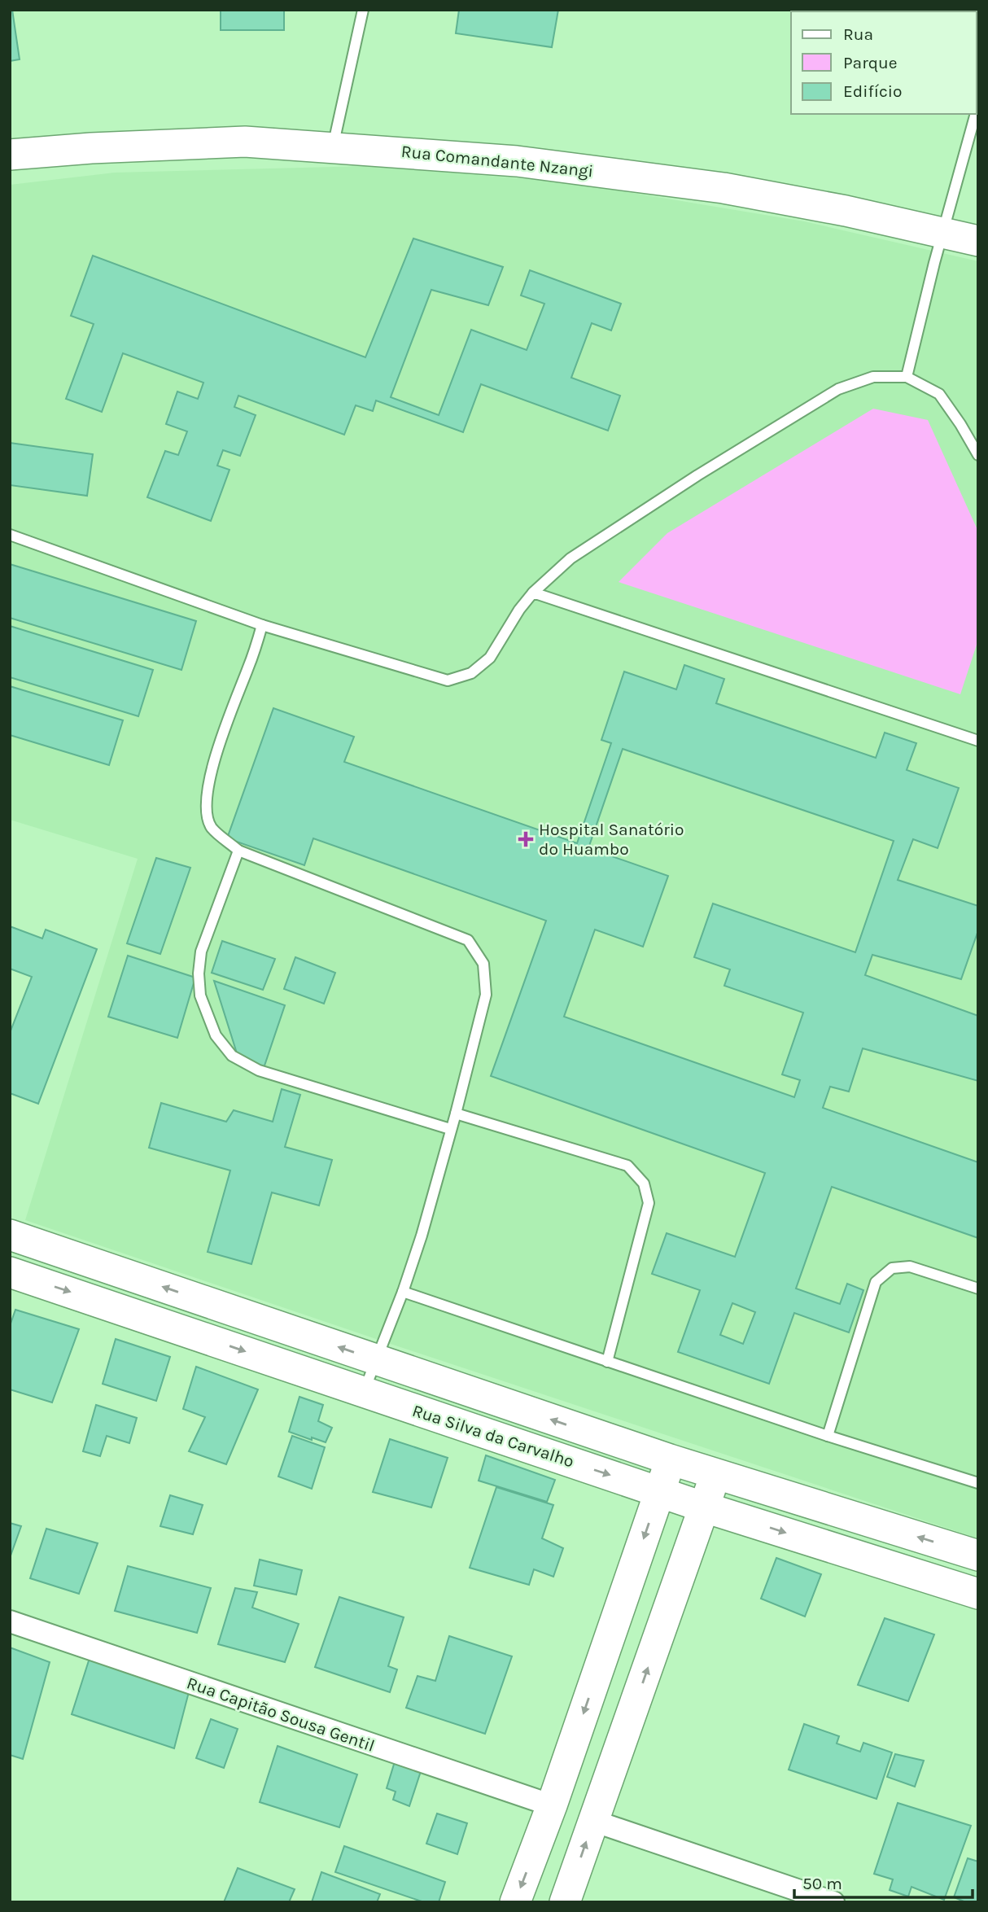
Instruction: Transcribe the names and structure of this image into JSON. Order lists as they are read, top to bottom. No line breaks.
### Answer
{"streets":{"street":["Rua Comandante Nzangi","Rua Silva da Carvalho","Rua Capitão Sousa Gentil"]},"places":{"health":["Hospital Sanatório do Huambo"]},"legend":["Rua","Parque","Edifício"],"scale_bar":"50 m"}
